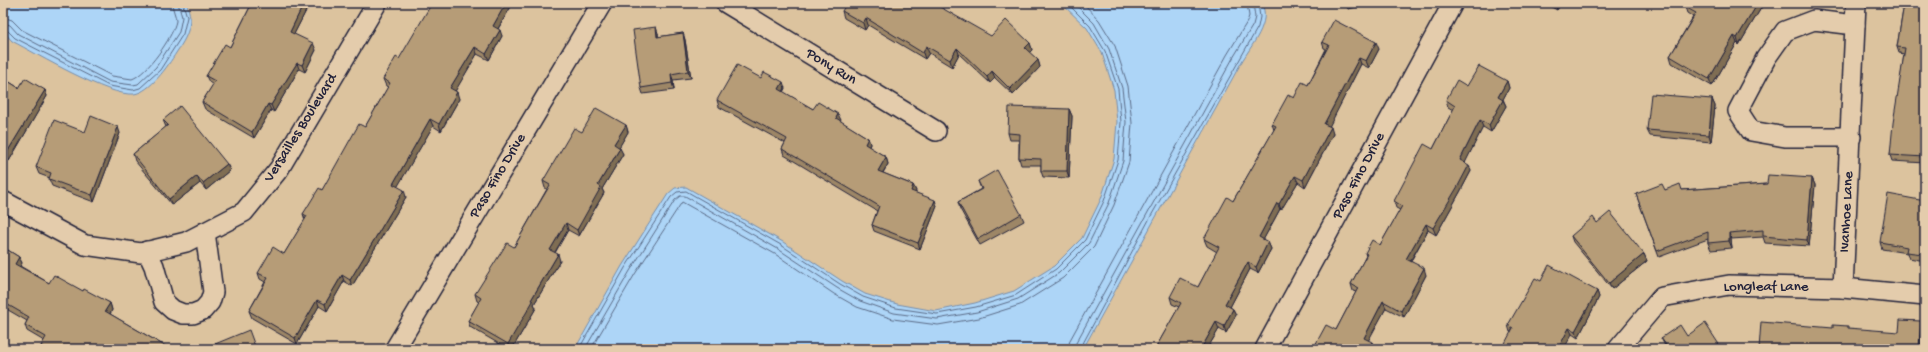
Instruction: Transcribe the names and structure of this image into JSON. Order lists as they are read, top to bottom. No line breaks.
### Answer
{"streets":{"street":["Pony Run","Versailles Boulevard","Paso Fino Drive","Ivanhoe Lane","Longleaf Lane"]},"crossings":[["Ivanhoe Lane","Longleaf Lane"]]}
